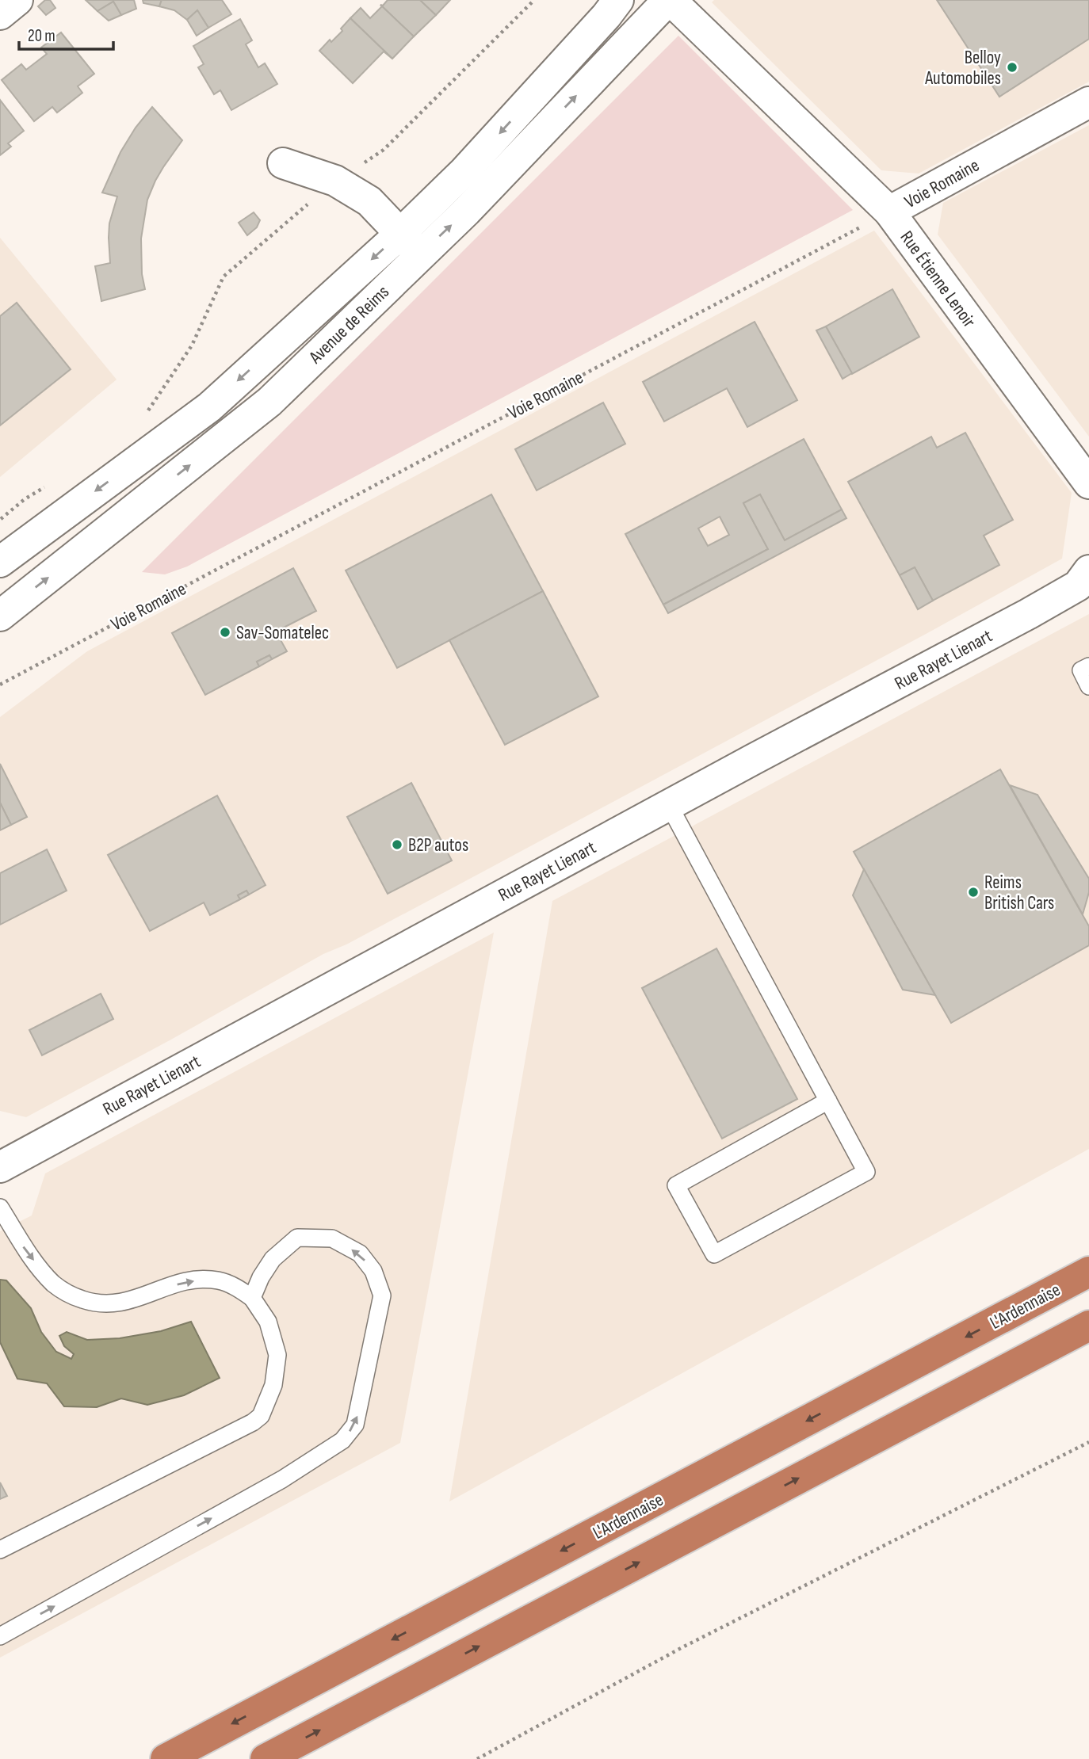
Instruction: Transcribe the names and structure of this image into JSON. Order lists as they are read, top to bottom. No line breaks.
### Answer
{"streets":{"highway":["L'Ardennaise"],"street":["Voie Romaine","Rue Étienne Lenoir","Avenue de Reims","Rue Rayet Lienart"]},"crossings":[["Voie Romaine","Rue Étienne Lenoir"],["Rue Étienne Lenoir","Avenue de Reims"]],"places":["Belloy Automobiles","Sav-Somatelec","B2P autos","Reims British Cars"],"scale_bar":"20 m"}
